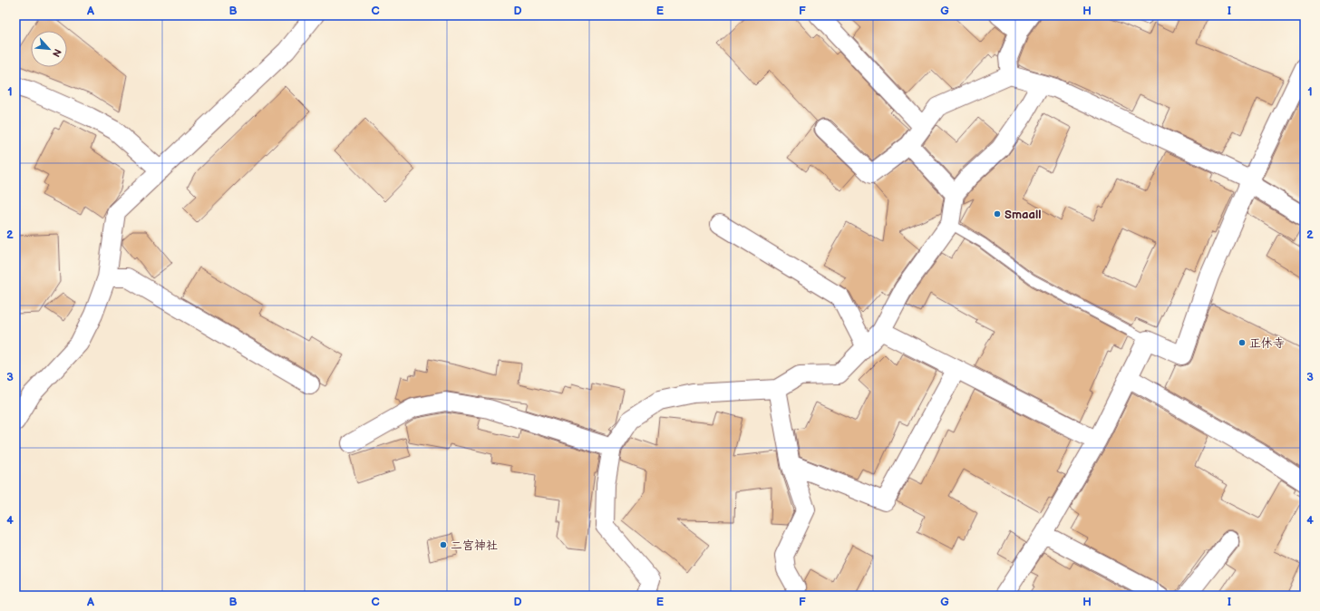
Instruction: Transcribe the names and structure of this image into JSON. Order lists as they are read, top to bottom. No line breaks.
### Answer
{"places":["Smaall","正休寺","二宮神社"],"north":"bottom right","grid":{"columns":["A","B","C","D","E","F","G","H","I"],"rows":["1","2","3","4"]}}
